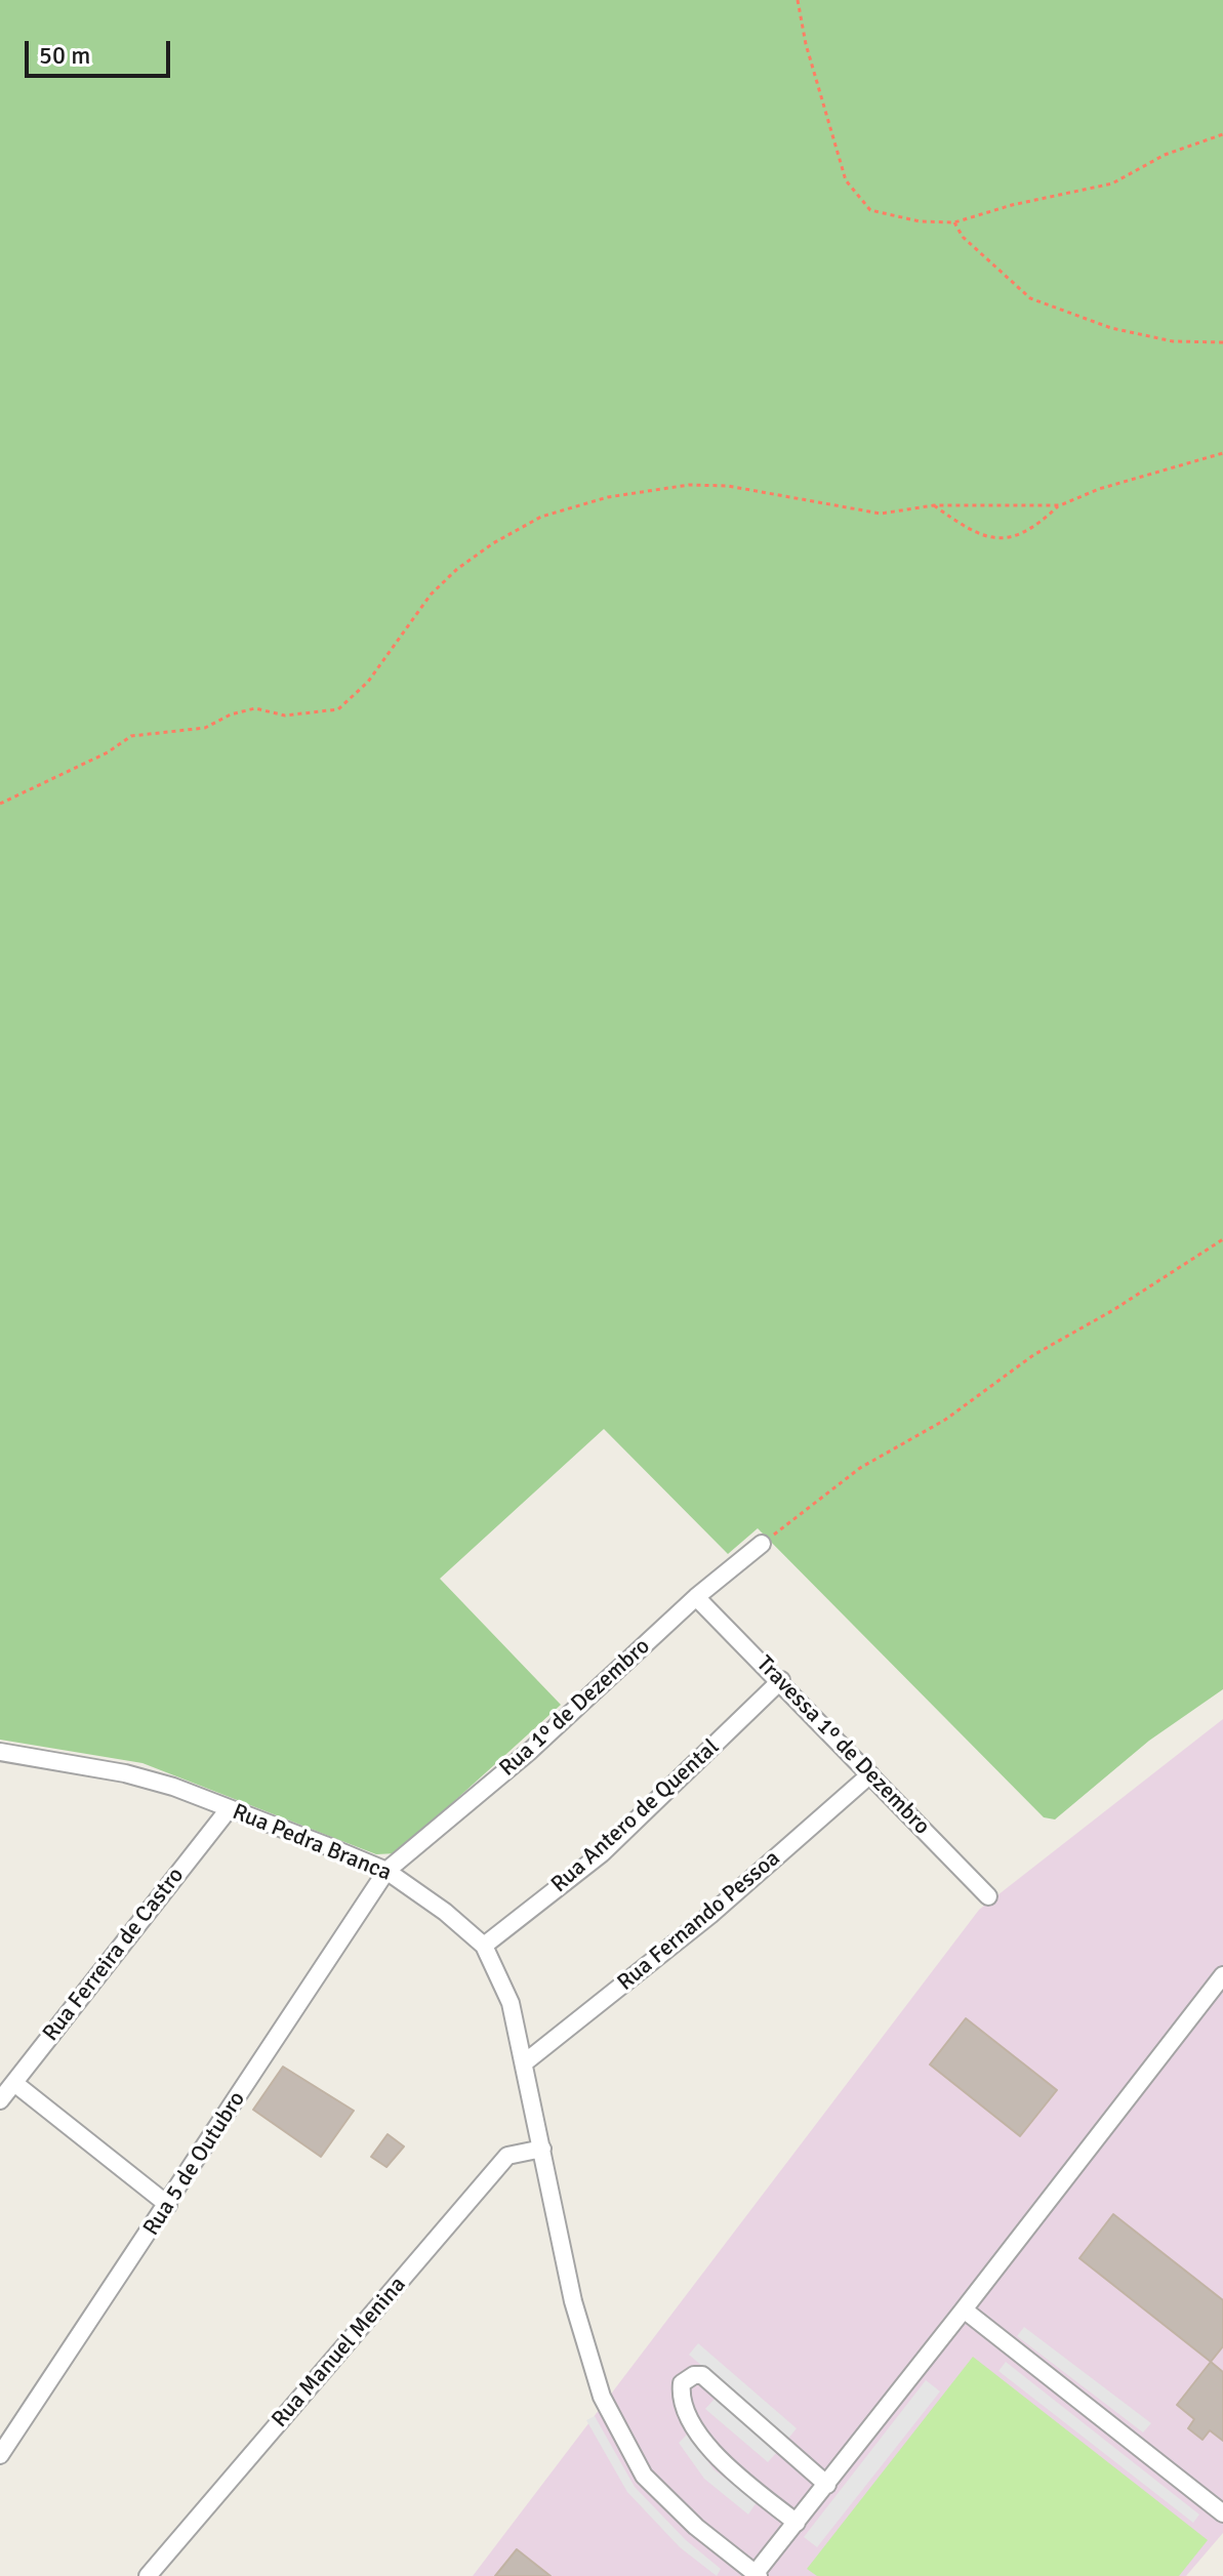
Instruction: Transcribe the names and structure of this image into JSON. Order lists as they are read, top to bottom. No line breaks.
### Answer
{"streets":{"street":["Rua 1º de Dezembro","Travessa 1º de Dezembro","Rua Antero de Quental","Rua Pedra Branca","Rua Fernando Pessoa","Rua Ferreira de Castro","Rua 5 de Outubro","Rua Manuel Menina"]},"crossings":[["Rua 1º de Dezembro","Travessa 1º de Dezembro"],["Rua 1º de Dezembro","Rua Pedra Branca"],["Rua 1º de Dezembro","Rua 5 de Outubro"],["Travessa 1º de Dezembro","Rua Antero de Quental"],["Travessa 1º de Dezembro","Rua Fernando Pessoa"],["Rua Antero de Quental","Rua Pedra Branca"],["Rua Pedra Branca","Rua Fernando Pessoa"],["Rua Pedra Branca","Rua Ferreira de Castro"],["Rua Pedra Branca","Rua 5 de Outubro"],["Rua Pedra Branca","Rua Manuel Menina"]],"scale_bar":"50 m"}
